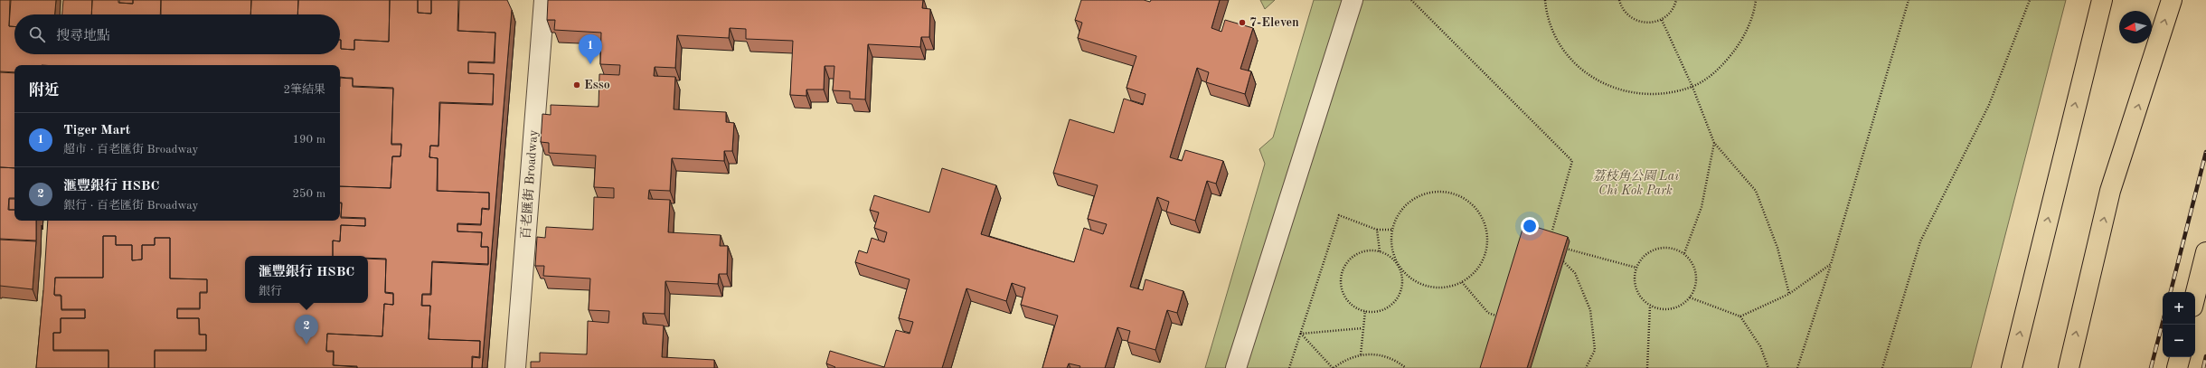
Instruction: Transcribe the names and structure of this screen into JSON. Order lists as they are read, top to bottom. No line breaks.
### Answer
{"streets":{"street":["百老匯街 Broadway"]},"parks":["荔枝角公園 Lai Chi Kok Park"],"places":["7-Eleven","Esso"],"north":"left","page":{"search":"搜尋地點","pins":["1","2"],"heading":["附近","2筆結果"],"list":[{"mark":"1","name":"Tiger Mart","note":"超市 · 百老匯街 Broadway","value":"190 m"},{"mark":"2","name":"滙豐銀行 HSBC","note":"銀行 · 百老匯街 Broadway","value":"250 m"}],"popup":["滙豐銀行 HSBC","銀行"],"map_buttons":["+","−"]}}
